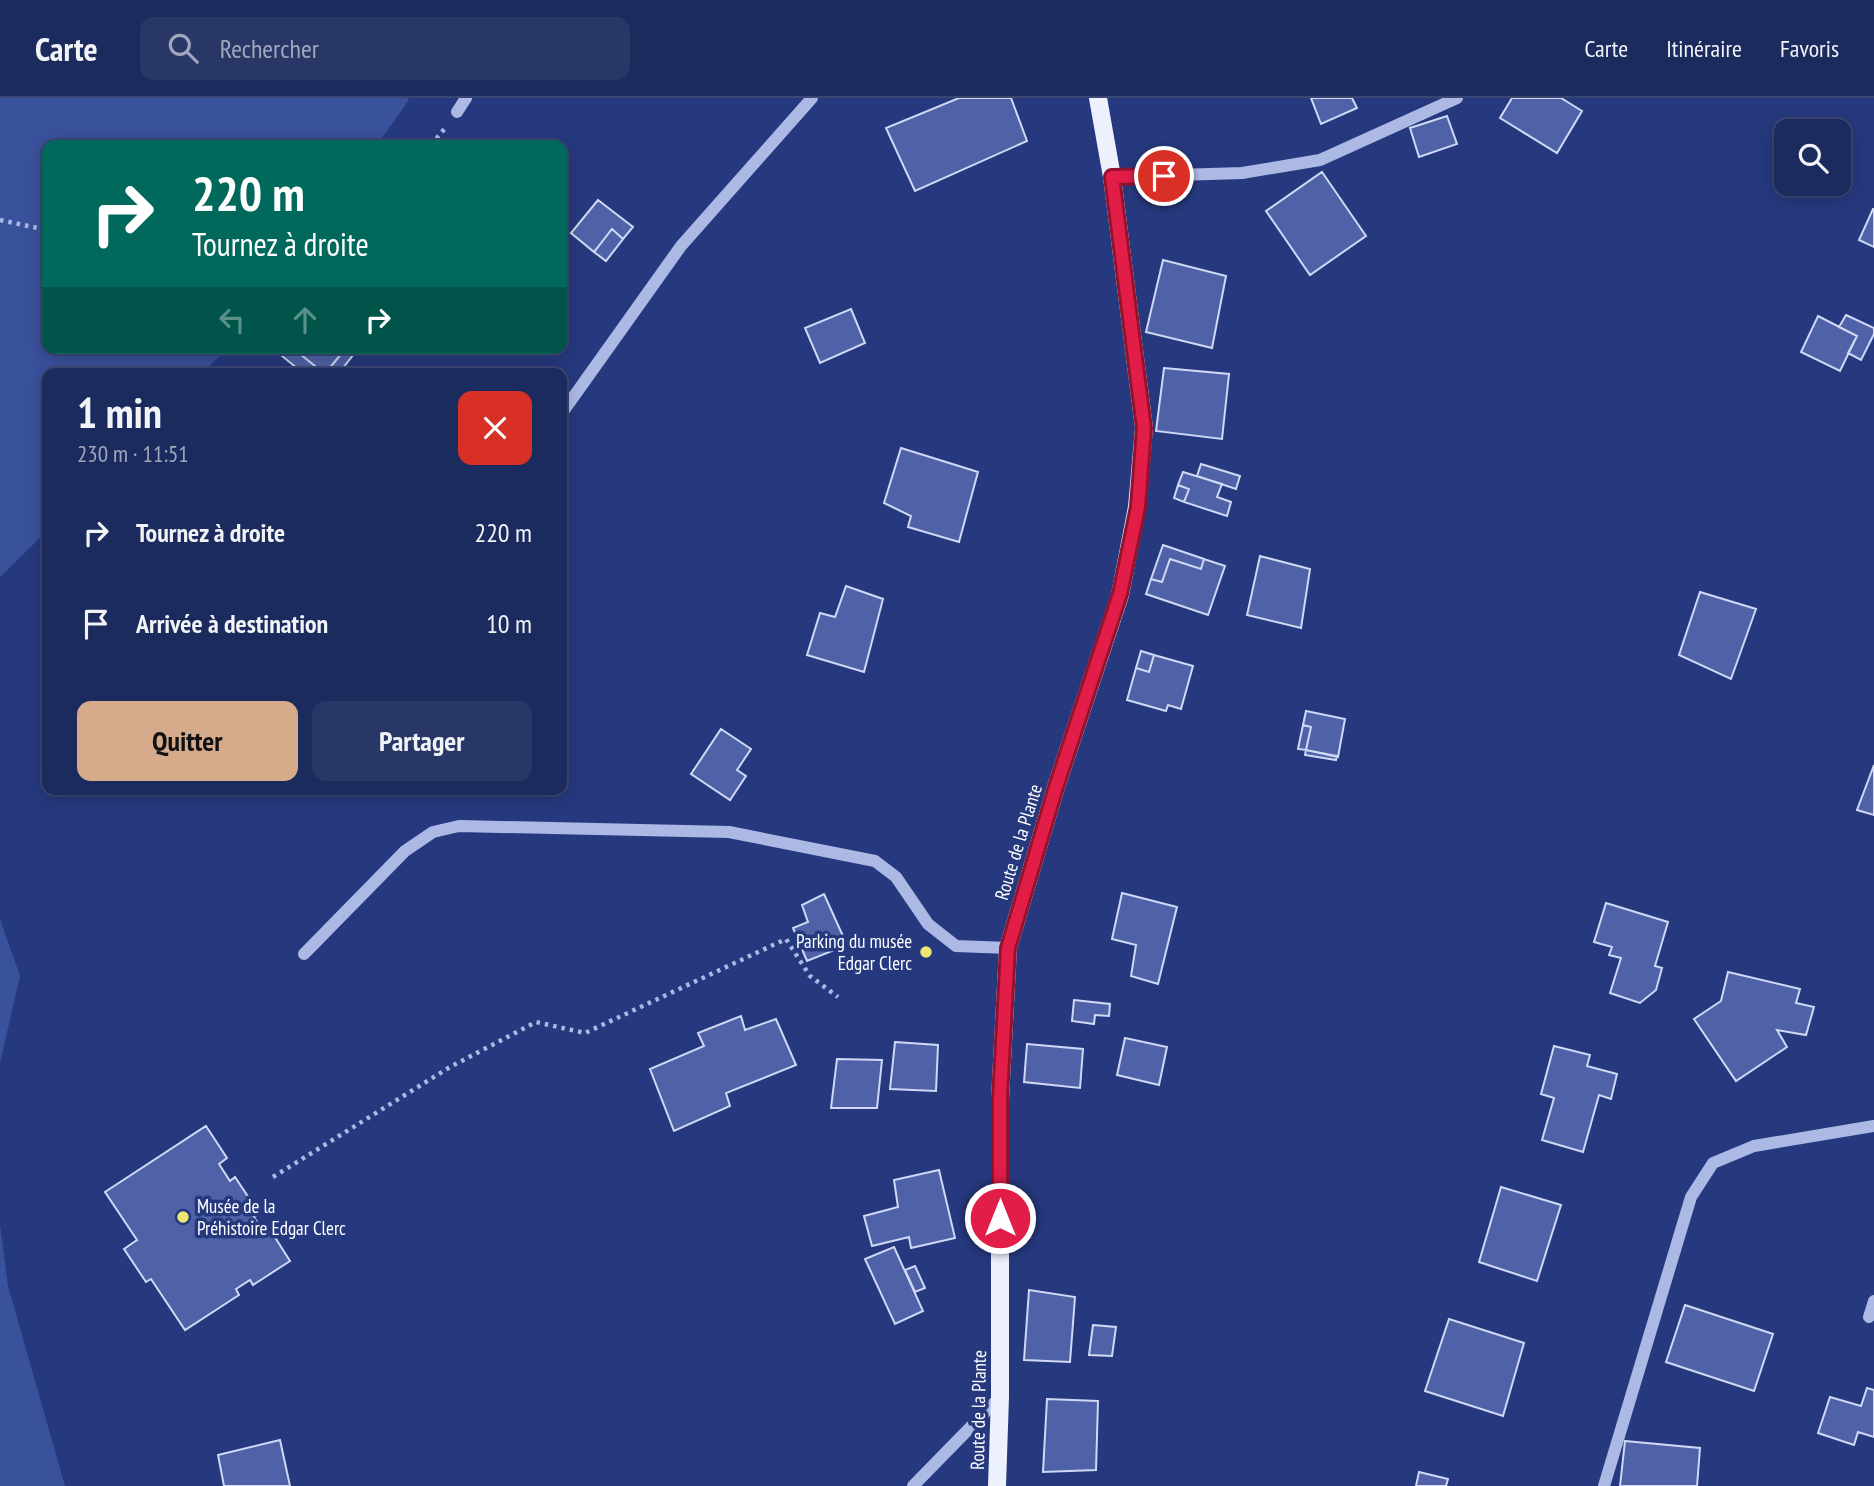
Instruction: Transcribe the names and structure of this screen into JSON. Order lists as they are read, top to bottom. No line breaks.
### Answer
{"streets":{"main road":["Route de la Plante"]},"places":["Parking du musée Edgar Clerc","Musée de la Préhistoire Edgar Clerc"],"page":{"header":"Carte","search":"Rechercher","nav":["Carte","Itinéraire","Favoris"],"turn":["220 m","Tournez à droite"],"heading":["1 min","230 m · 11:51"],"list":[{"name":"Tournez à droite","value":"220 m"},{"name":"Arrivée à destination","value":"10 m"}],"buttons":["Quitter","Partager"]}}
